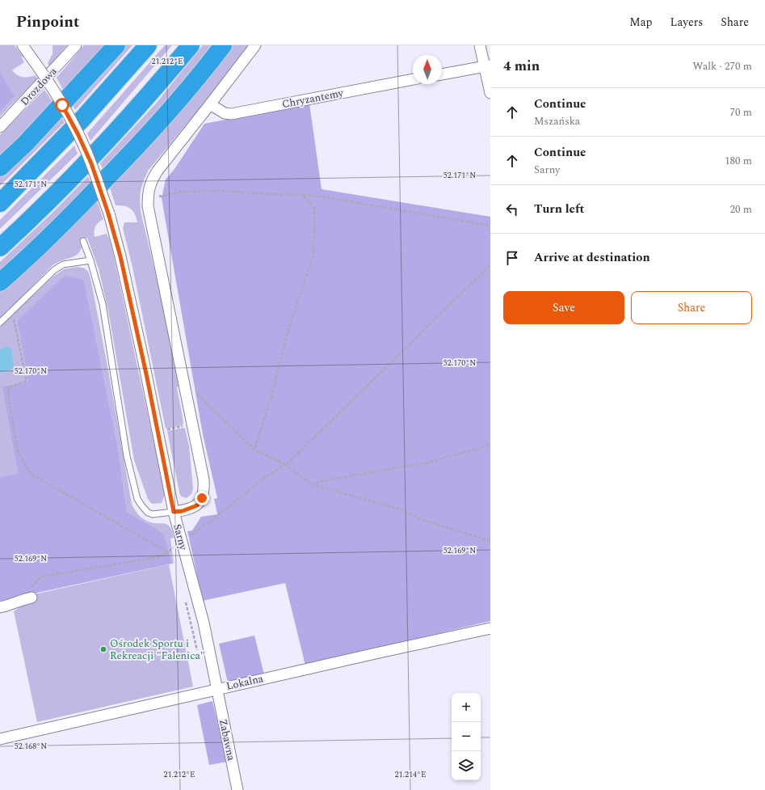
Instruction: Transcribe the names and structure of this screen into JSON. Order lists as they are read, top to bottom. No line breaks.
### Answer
{"streets":{"street":["Drozdowa","Chryzantemy","Sarny","Lokalna","Zabawna"]},"crossings":[["Sarny","Lokalna"],["Sarny","Zabawna"],["Lokalna","Zabawna"]],"places":["Ośrodek Sportu i Rekreacji \"Falenica\""],"north":"top","page":{"header":"Pinpoint","nav":["Map","Layers","Share"],"heading":["4 min","Walk · 270 m"],"list":[["Continue","Mszańska","70 m"],["Continue","Sarny","180 m"],["Turn left","20 m"],"Arrive at destination"],"buttons":["Save","Share"],"map_buttons":["+","−"]},"coordinates":["21.212°E","52.171°N","52.170°N","52.169°N","52.168°N","21.214°E"]}
